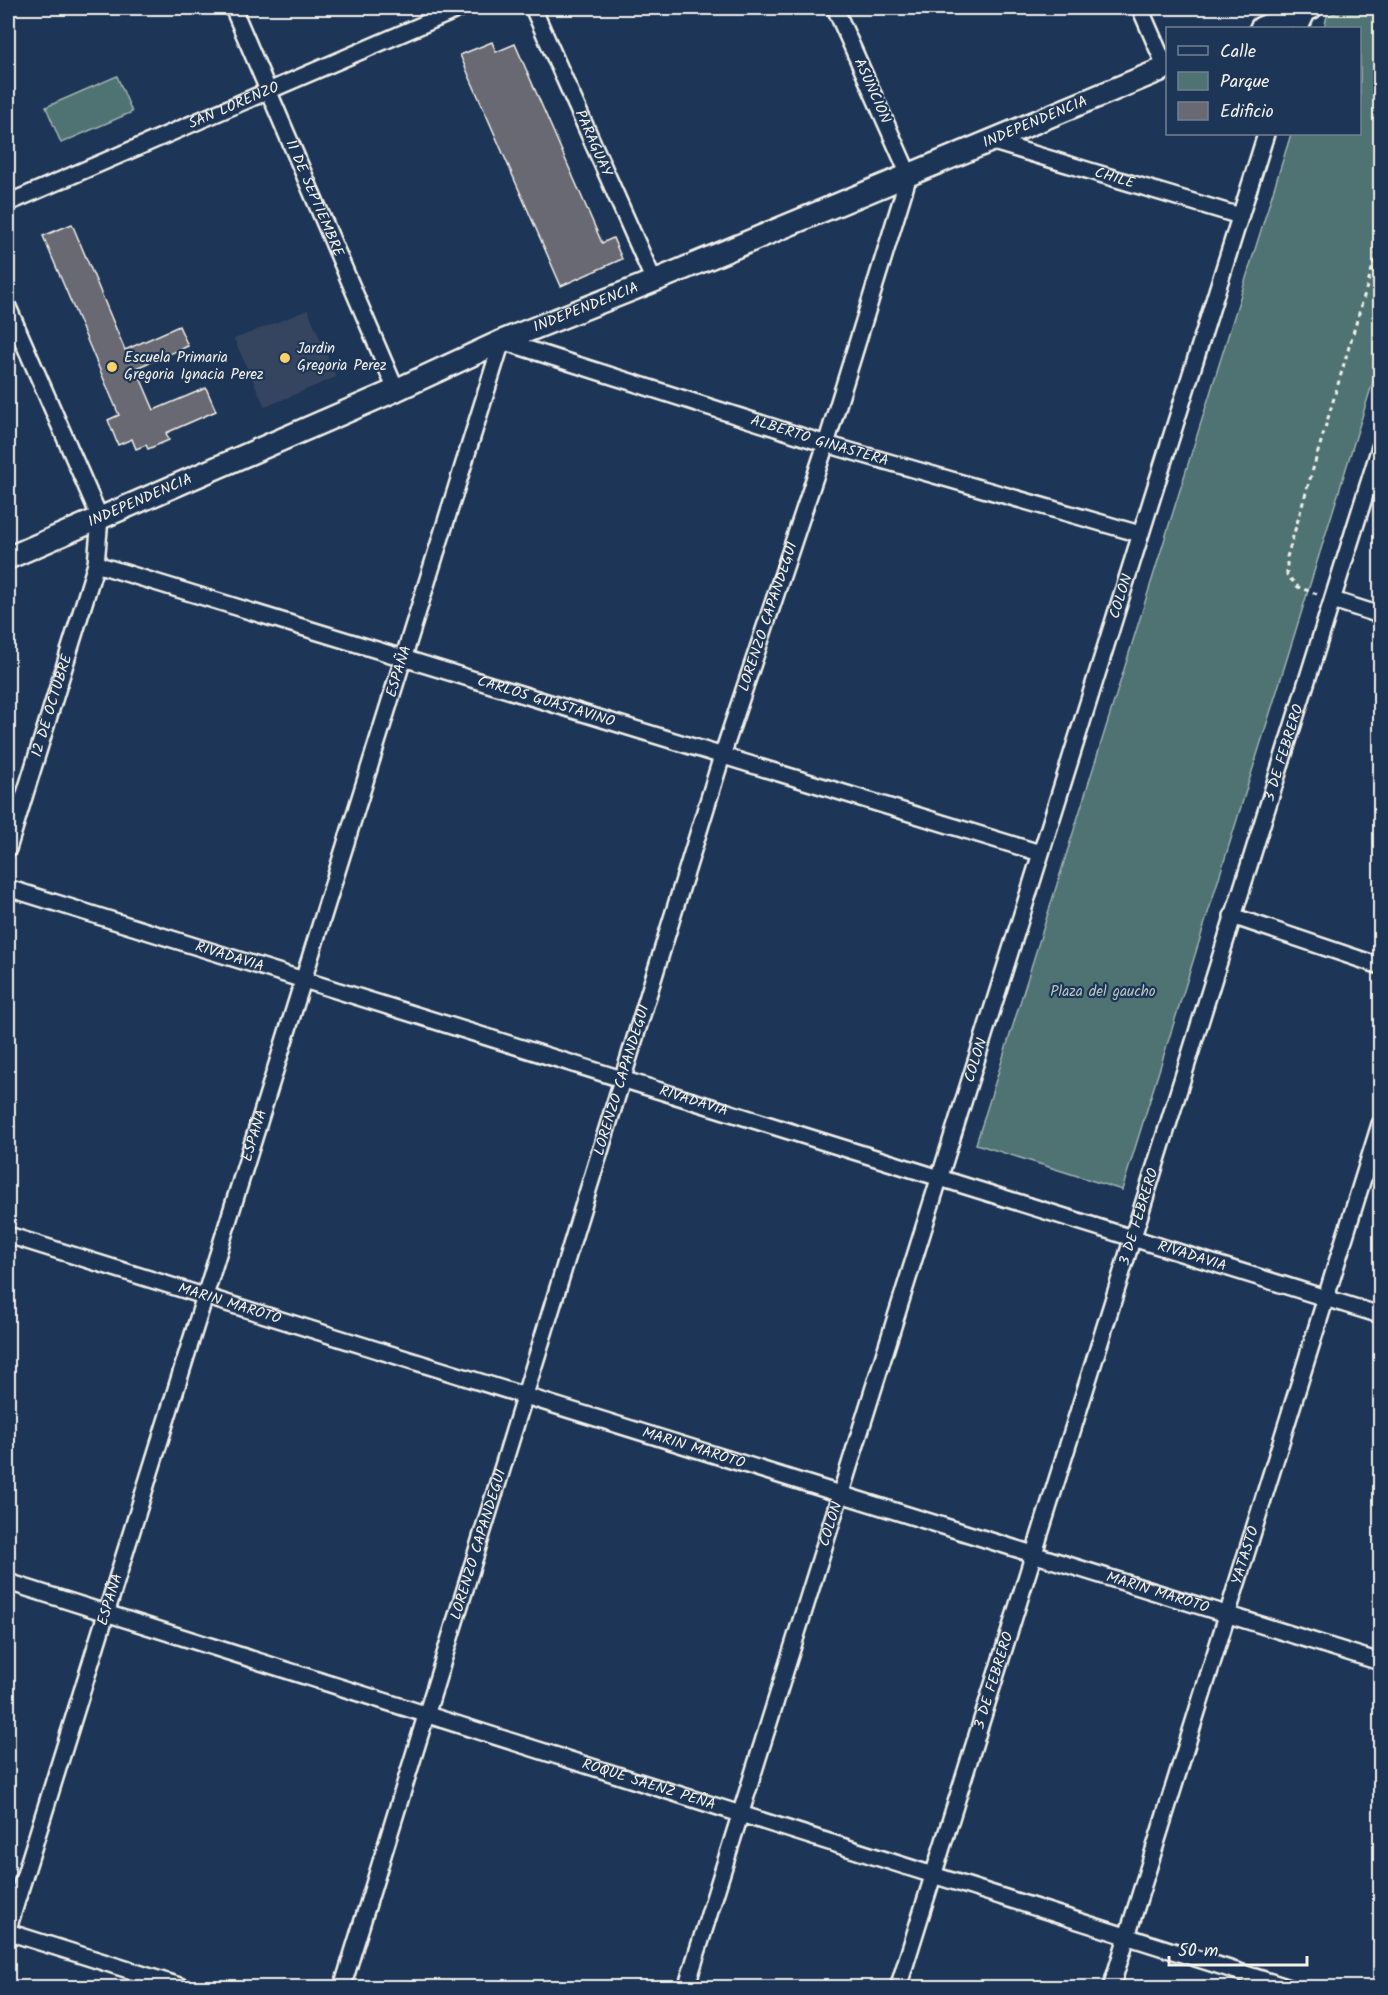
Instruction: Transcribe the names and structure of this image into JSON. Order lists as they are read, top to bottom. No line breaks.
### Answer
{"streets":{"main road":["INDEPENDENCIA"],"street":["ASUNCION","SAN LORENZO","PARAGUAY","CHILE","11 DE SEPTIEMBRE","ALBERTO GINASTERA","COLON","LORENZO CAPANDEGUI","ESPAÑA","CARLOS GUASTAVINO","12 DE OCTUBRE","3 DE FEBRERO","RIVADAVIA","MARIN MAROTO","YATASTO","ROQUE SAENZ PEÑA"]},"crossings":[["ASUNCION","INDEPENDENCIA"],["ASUNCION","LORENZO CAPANDEGUI"],["SAN LORENZO","11 DE SEPTIEMBRE"],["INDEPENDENCIA","PARAGUAY"],["INDEPENDENCIA","CHILE"],["INDEPENDENCIA","11 DE SEPTIEMBRE"],["INDEPENDENCIA","ALBERTO GINASTERA"],["INDEPENDENCIA","LORENZO CAPANDEGUI"],["INDEPENDENCIA","ESPAÑA"],["CHILE","COLON"],["ALBERTO GINASTERA","COLON"],["ALBERTO GINASTERA","LORENZO CAPANDEGUI"],["ALBERTO GINASTERA","ESPAÑA"],["COLON","CARLOS GUASTAVINO"],["COLON","RIVADAVIA"],["COLON","MARIN MAROTO"],["COLON","ROQUE SAENZ PEÑA"],["LORENZO CAPANDEGUI","CARLOS GUASTAVINO"],["LORENZO CAPANDEGUI","RIVADAVIA"],["LORENZO CAPANDEGUI","MARIN MAROTO"],["LORENZO CAPANDEGUI","ROQUE SAENZ PEÑA"],["ESPAÑA","CARLOS GUASTAVINO"],["ESPAÑA","RIVADAVIA"],["ESPAÑA","MARIN MAROTO"],["ESPAÑA","ROQUE SAENZ PEÑA"],["CARLOS GUASTAVINO","12 DE OCTUBRE"],["3 DE FEBRERO","RIVADAVIA"],["3 DE FEBRERO","MARIN MAROTO"],["3 DE FEBRERO","ROQUE SAENZ PEÑA"],["RIVADAVIA","YATASTO"],["MARIN MAROTO","YATASTO"],["YATASTO","ROQUE SAENZ PEÑA"]],"parks":["Plaza del gaucho"],"places":["Jardin Gregoria Perez","Escuela Primaria Gregoria Ignacia Perez"],"legend":["Calle","Parque","Edificio"],"scale_bar":"50 m"}
